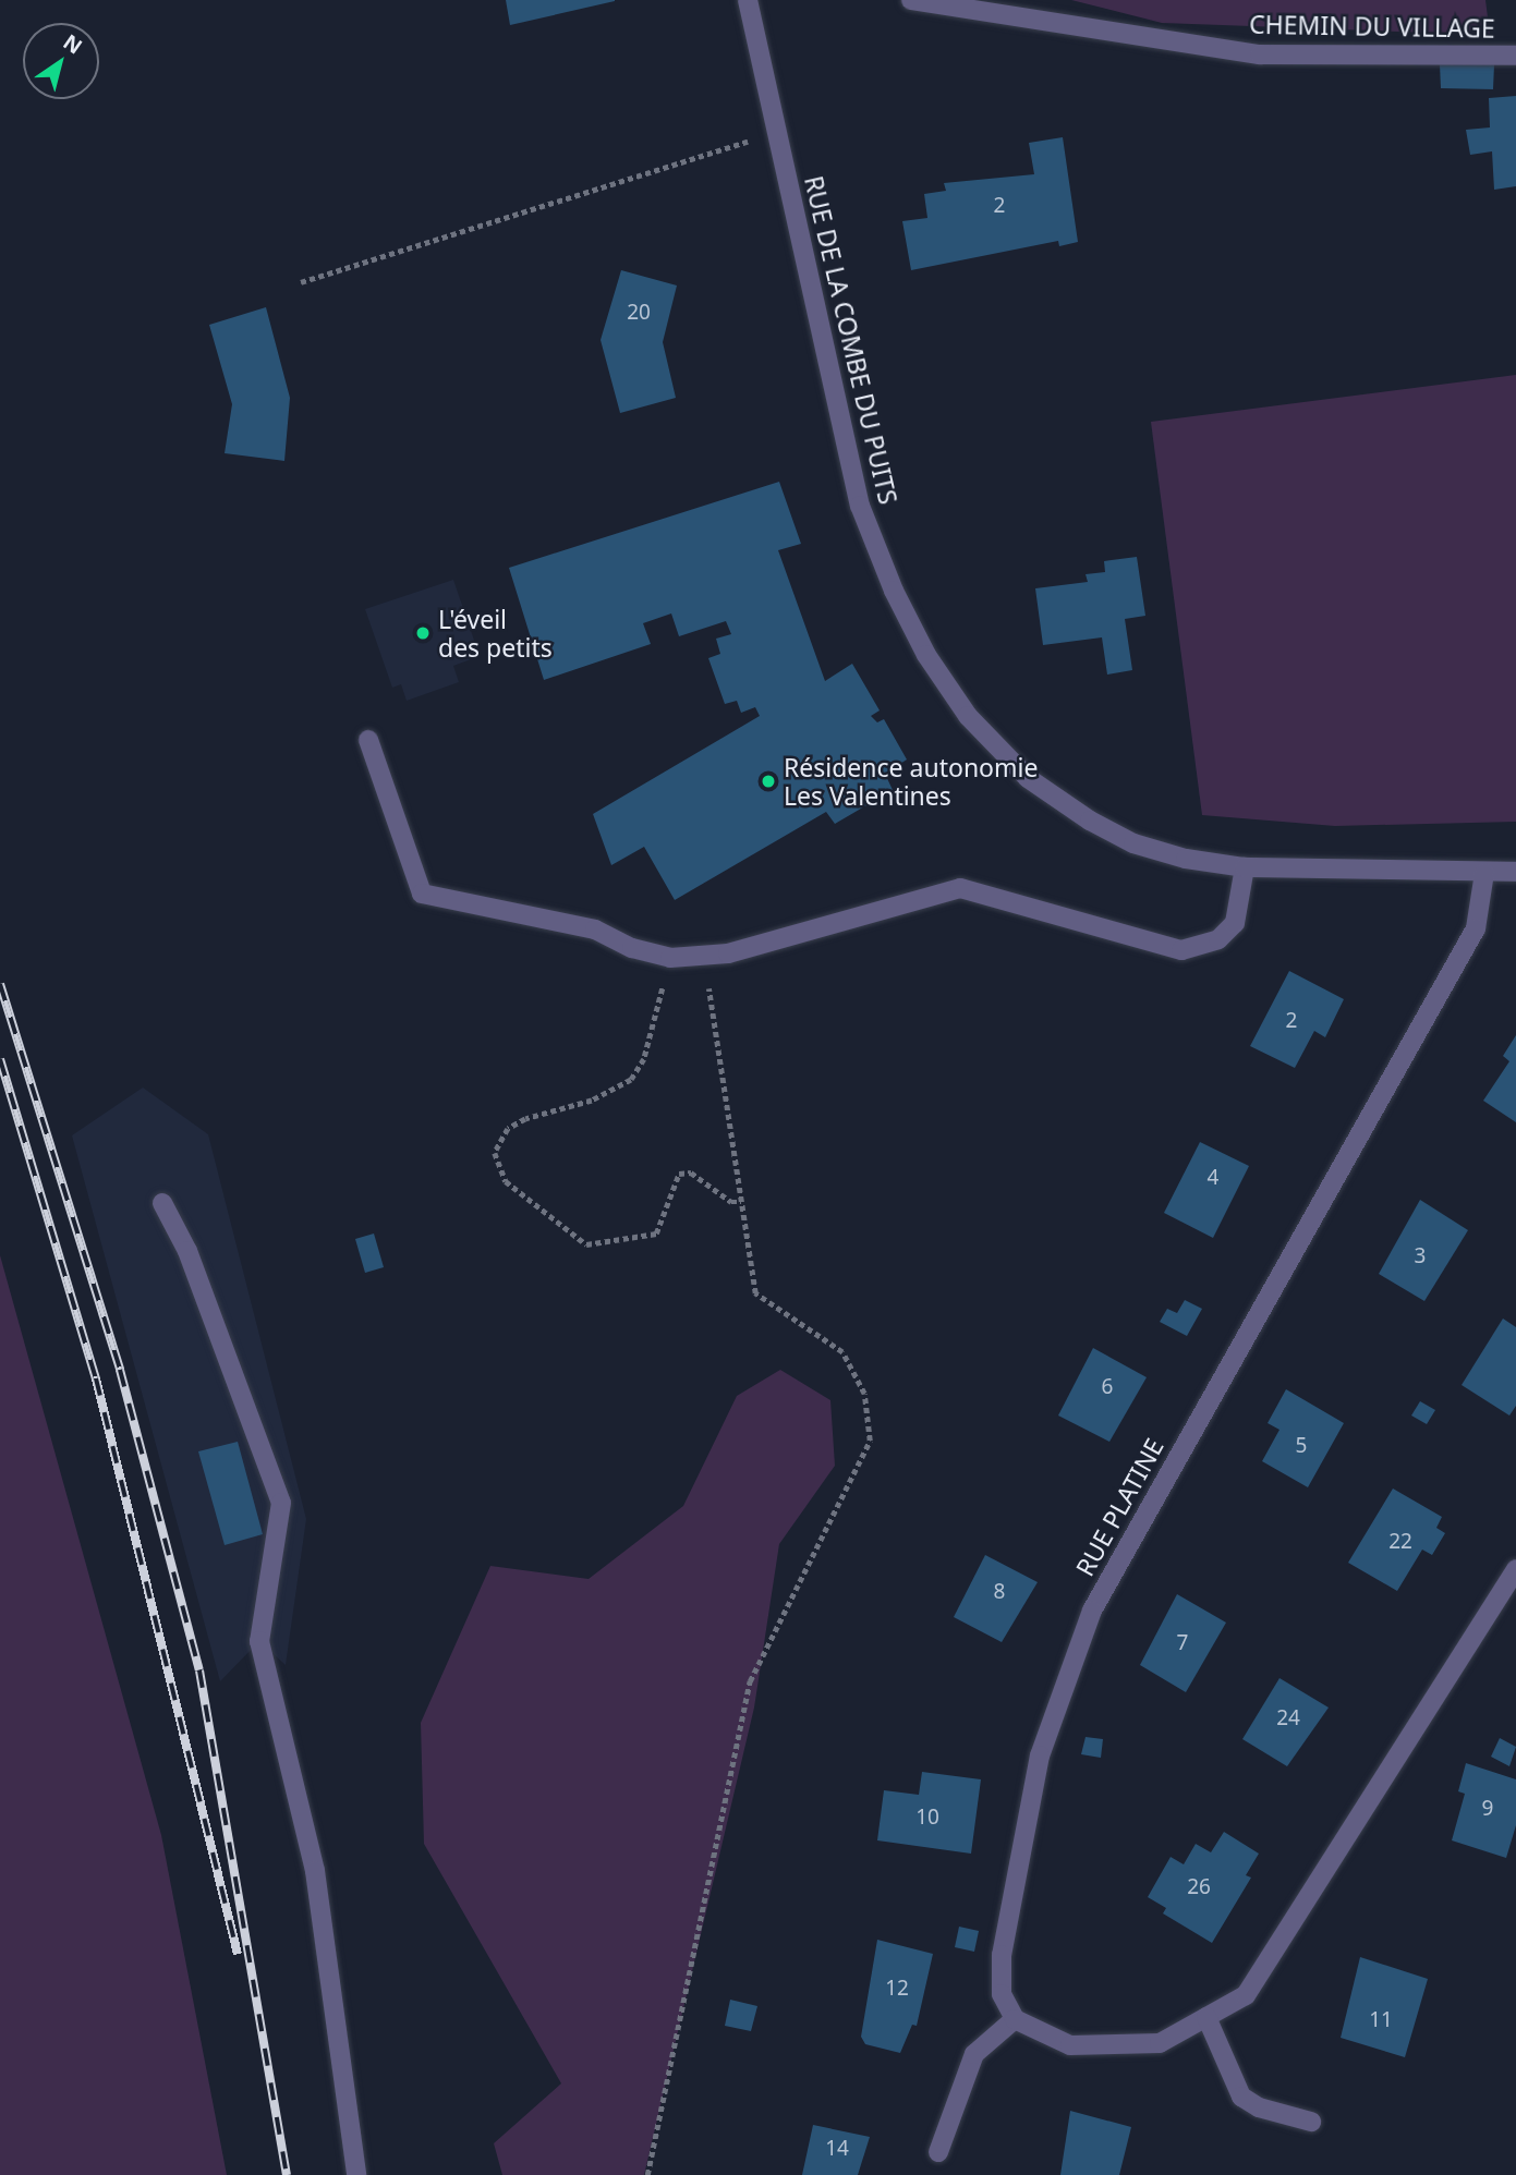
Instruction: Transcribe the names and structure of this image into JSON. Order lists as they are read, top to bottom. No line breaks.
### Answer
{"streets":{"street":["CHEMIN DU VILLAGE","RUE DE LA COMBE DU PUITS","RUE PLATINE"]},"crossings":[["RUE DE LA COMBE DU PUITS","RUE PLATINE"]],"places":["L'éveil des petits","Résidence autonomie Les Valentines"],"house_numbers":["2","20","2","4","3","6","5","22","8","7","24","9","10","26","12","11","14"],"north":"top right"}
